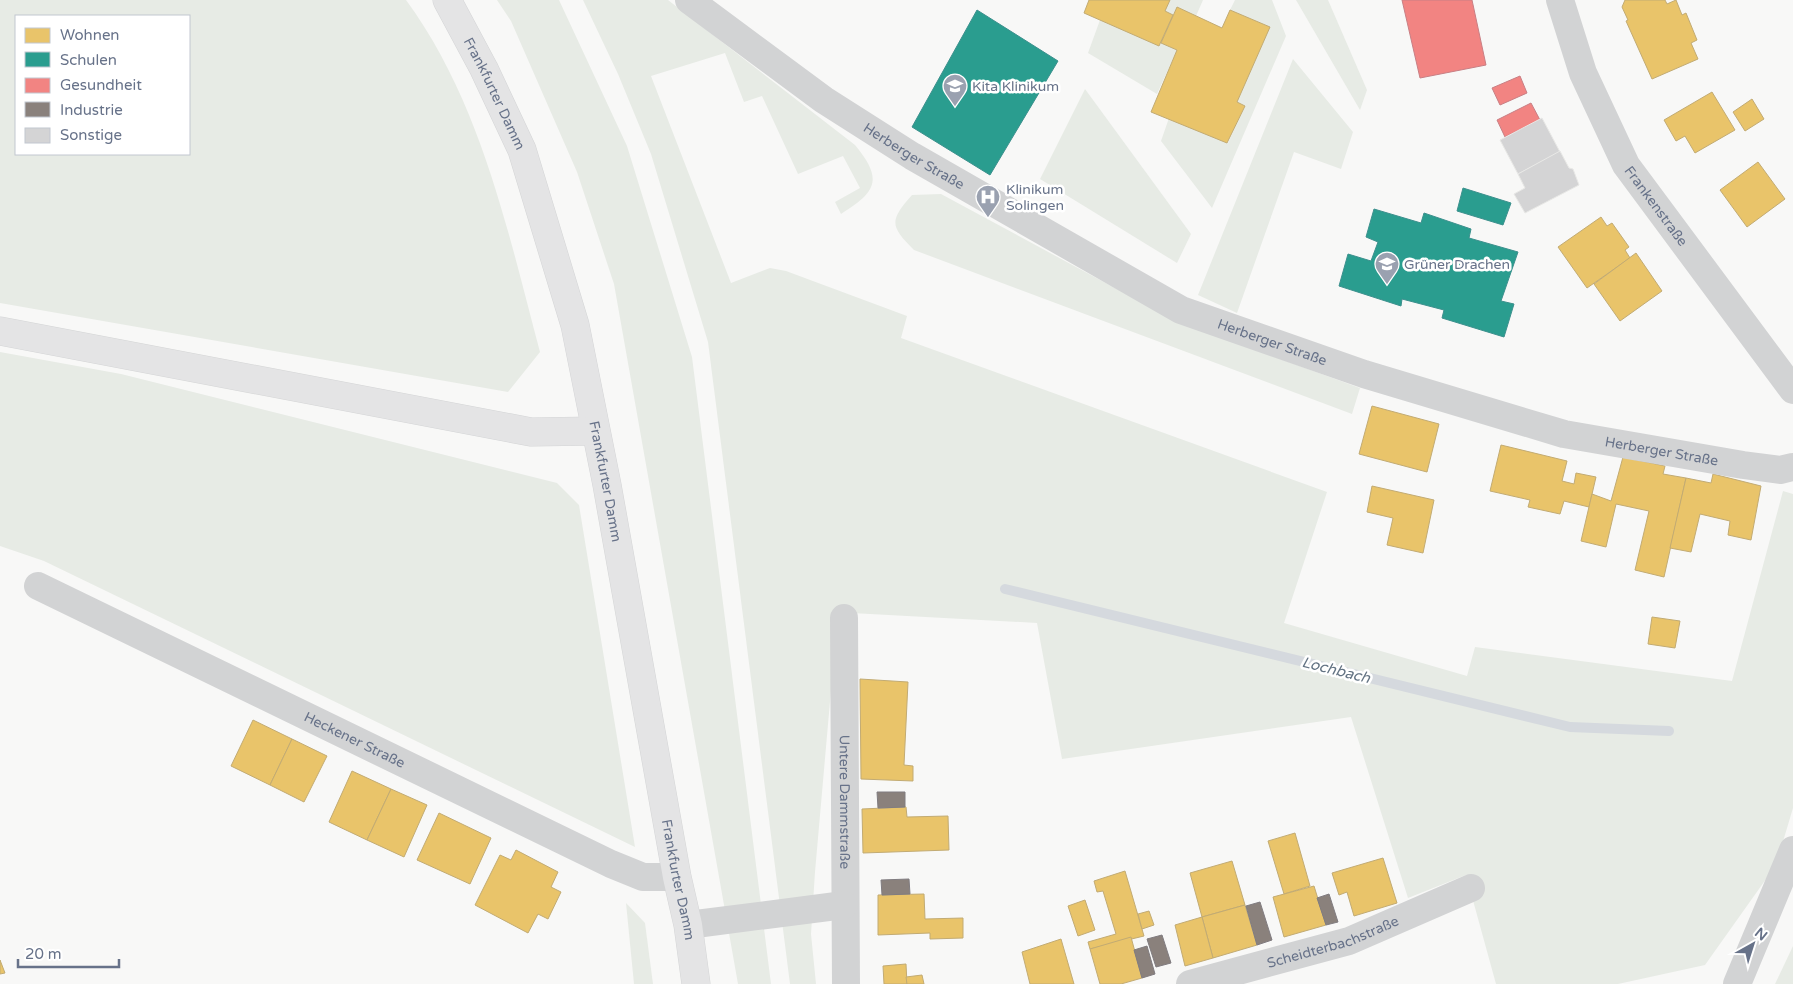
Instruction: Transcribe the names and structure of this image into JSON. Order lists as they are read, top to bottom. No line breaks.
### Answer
{"streets":{"main road":["Frankfurter Damm"],"street":["Herberger Straße","Frankenstraße","Heckener Straße","Untere Dammstraße","Scheidterbachstraße"]},"crossings":[["Frankfurter Damm","Heckener Straße"]],"water":["Lochbach"],"places":{"school or university":["Kita Klinikum","Grüner Drachen"],"hospital":["Klinikum Solingen"]},"legend":["Wohnen","Schulen","Gesundheit","Industrie","Sonstige"],"scale_bar":"20 m","north":"top right"}
